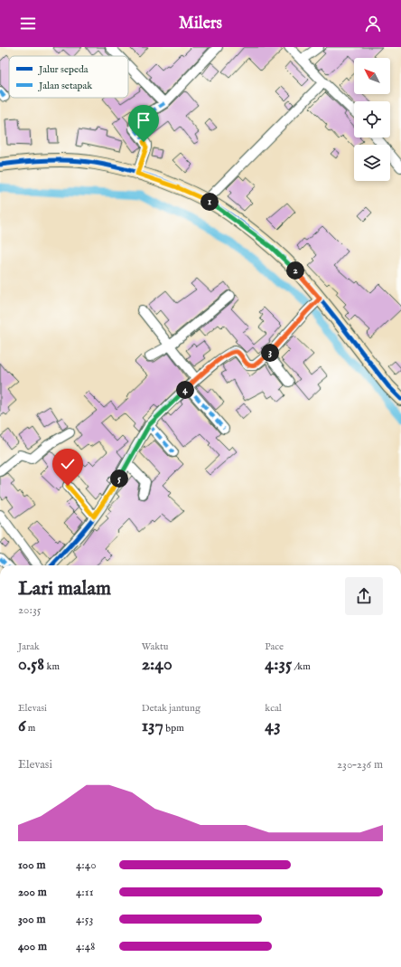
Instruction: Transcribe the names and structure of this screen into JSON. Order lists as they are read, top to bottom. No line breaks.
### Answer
{"legend":["Jalur sepeda","Jalan setapak"],"north":"top left","page":{"header":"Milers","pins":["1","2","3","4","5"],"heading":["Lari malam","20:35"],"stats":[["Jarak","0.58 km"],["Waktu","2:40"],["Pace","4:35 /km"],["Elevasi","6 m"],["Detak jantung","137 bpm"],["kcal","43"]],"chart":["Elevasi","230–236 m"],"list":[{"name":"100 m","note":"4:40"},{"name":"200 m","note":"4:11"},{"name":"300 m","note":"4:53"},{"name":"400 m","note":"4:48"}]}}
